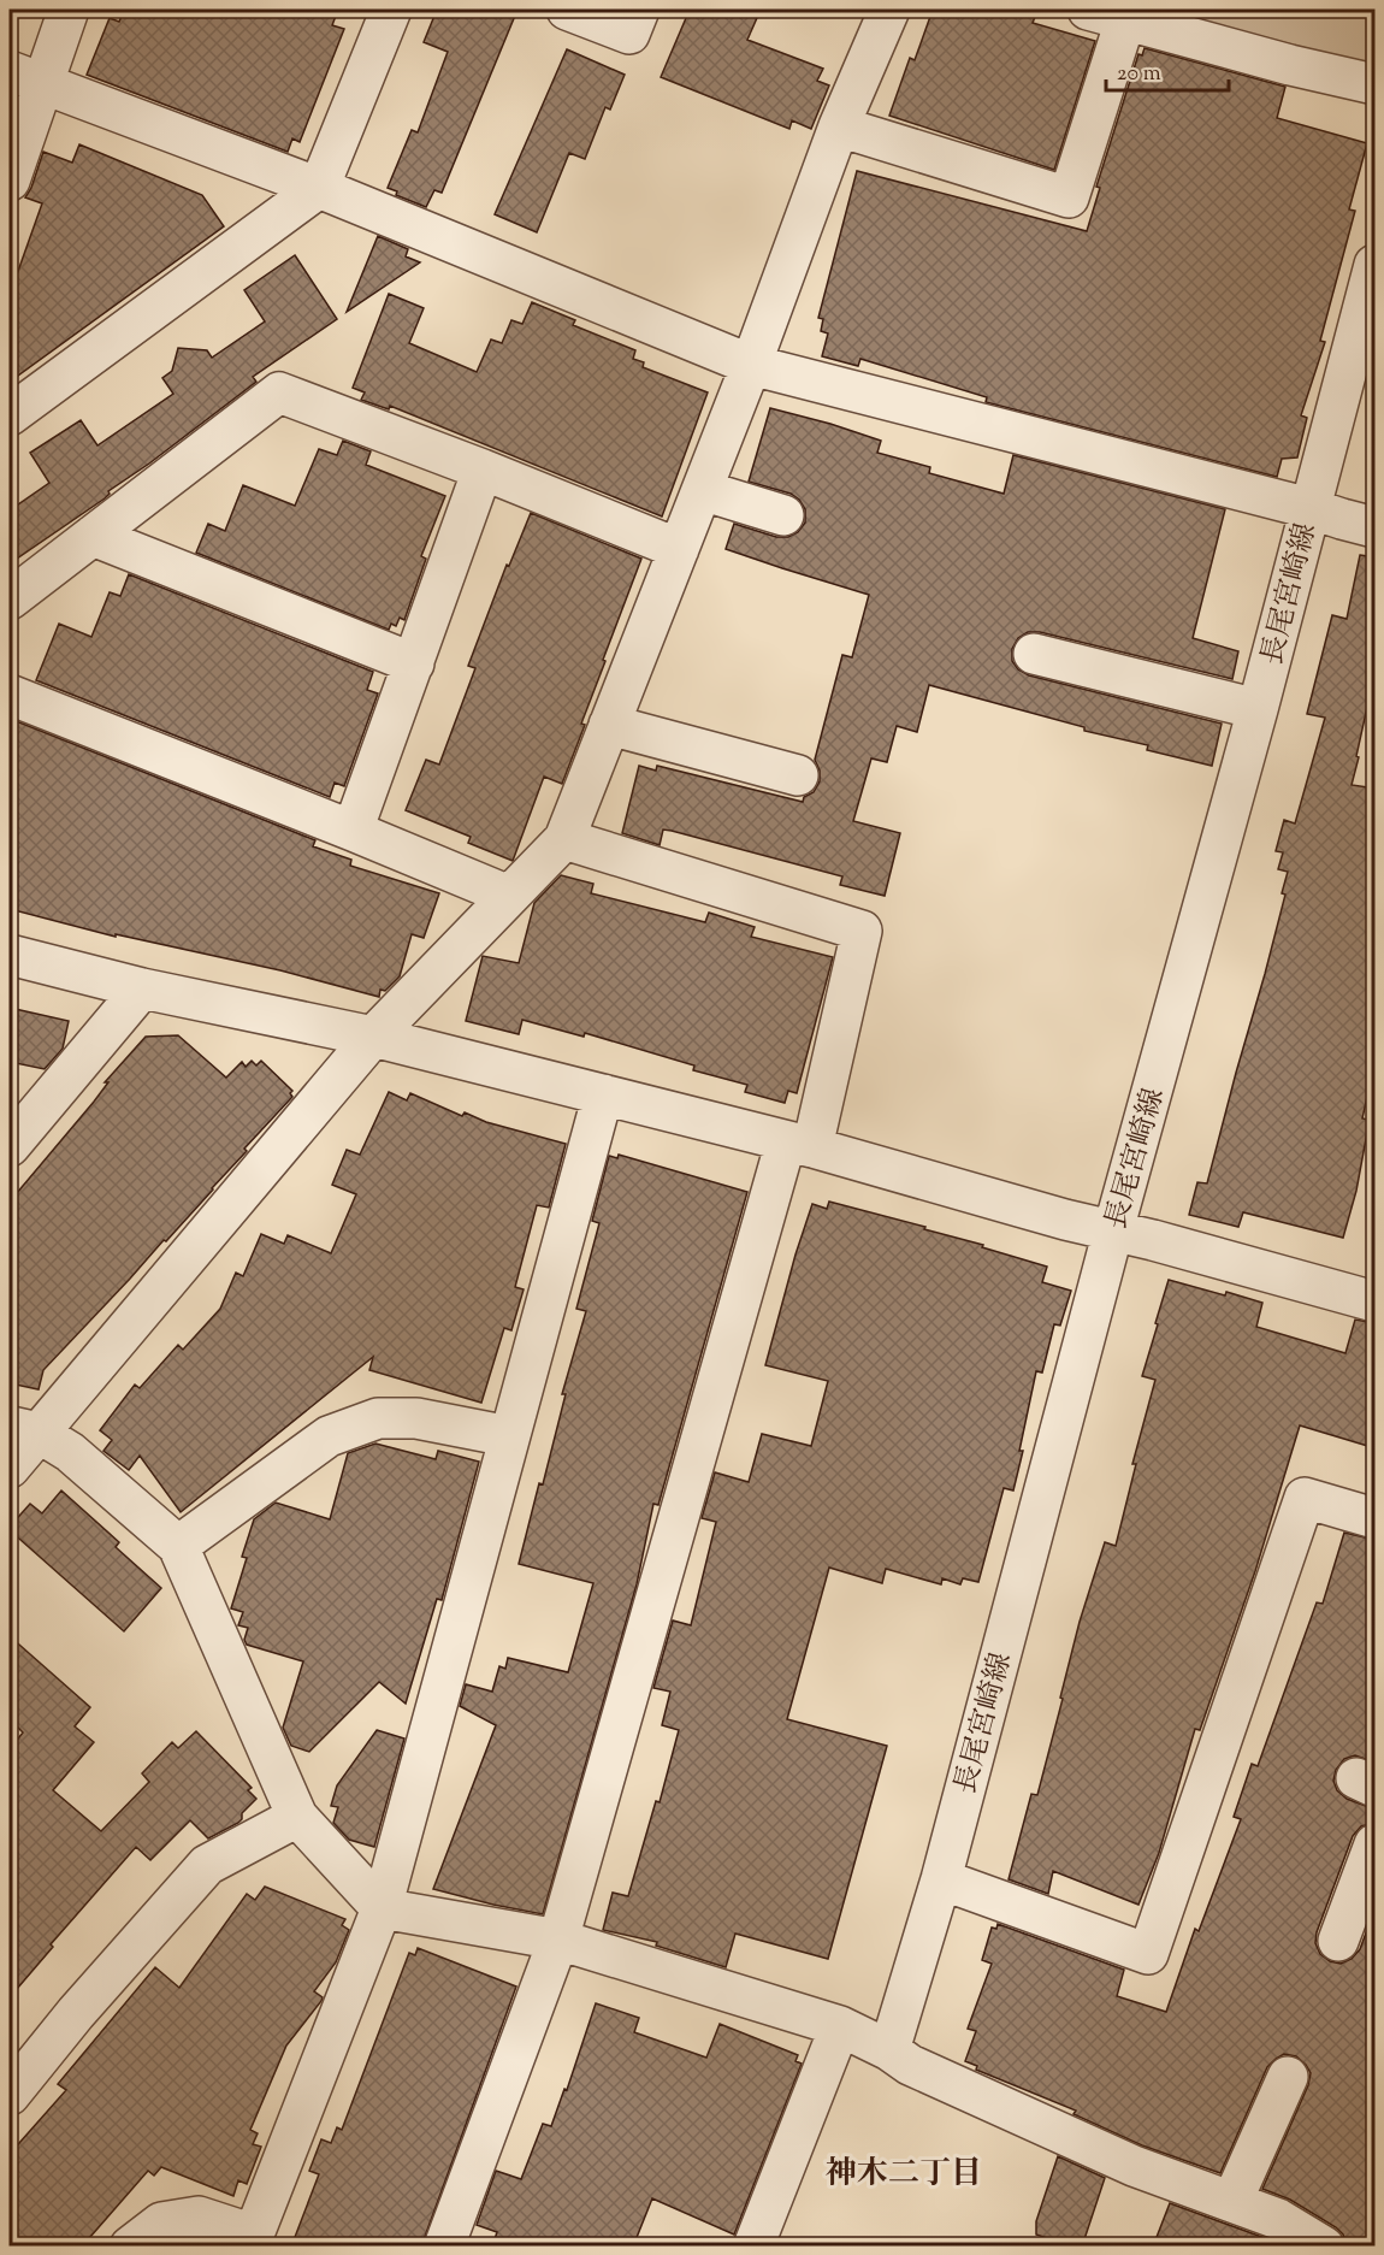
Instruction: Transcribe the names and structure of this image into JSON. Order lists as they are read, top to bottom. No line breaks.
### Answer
{"streets":{"street":["長尾宮崎線"]},"districts":["神木二丁目"],"scale_bar":"20 m"}
